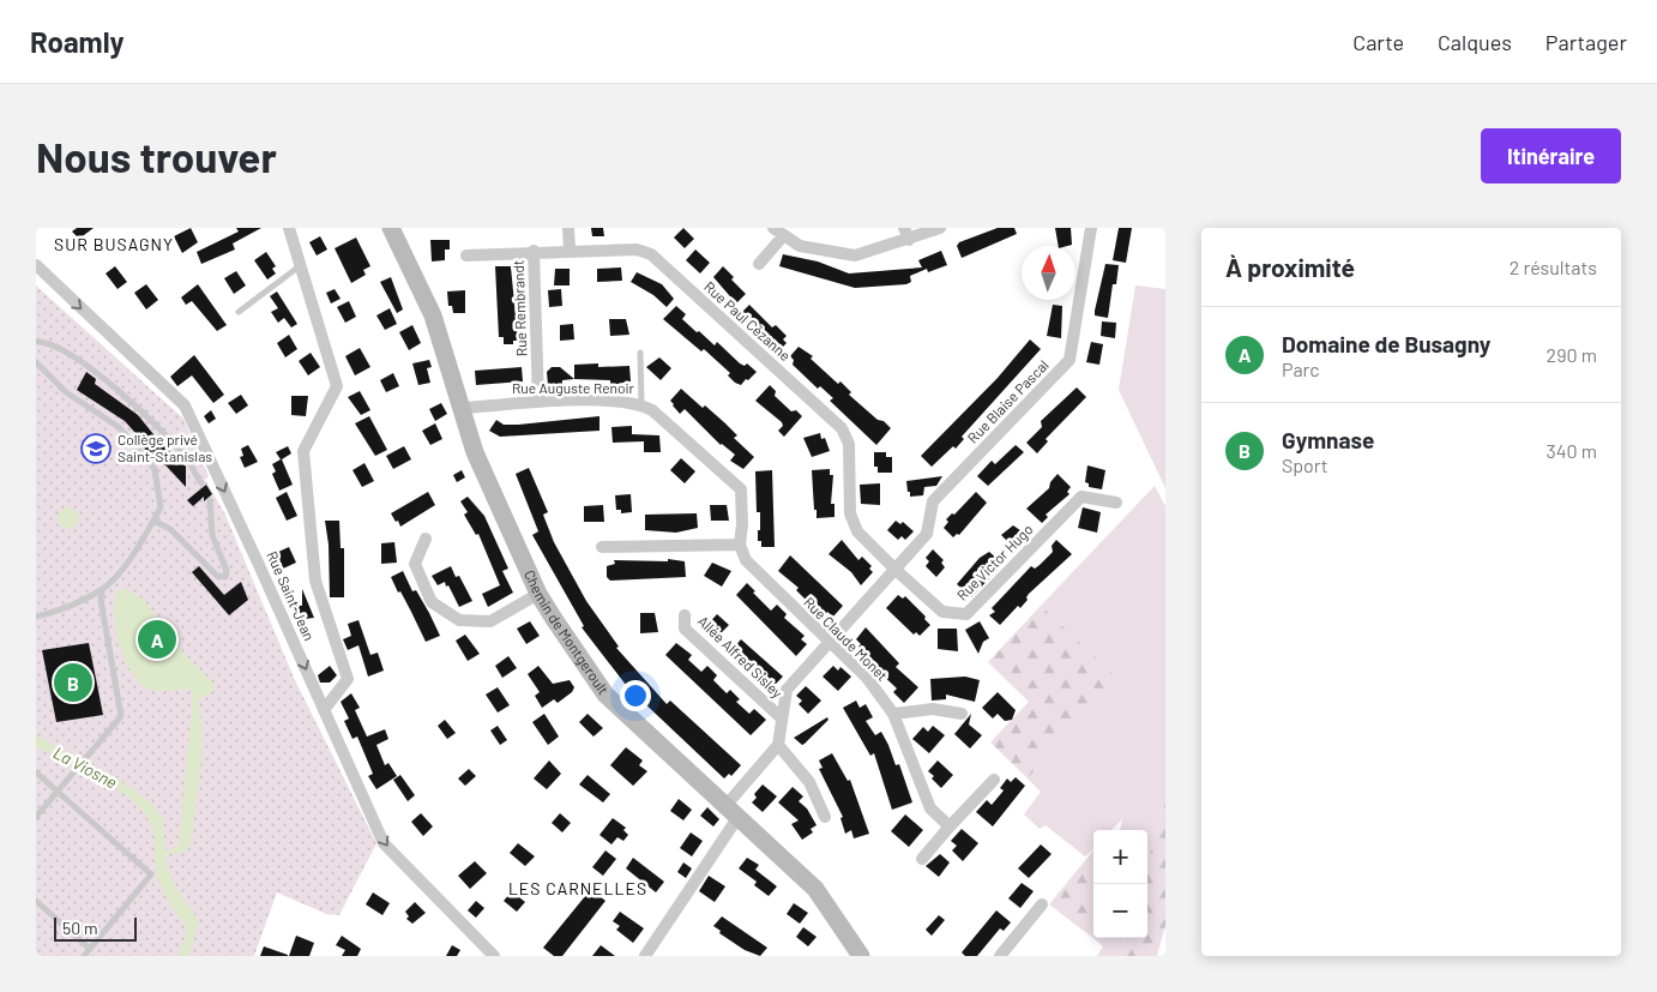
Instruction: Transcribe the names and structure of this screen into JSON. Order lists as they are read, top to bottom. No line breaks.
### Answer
{"streets":{"street":["Rue Rembrandt","Rue Paul Cézanne","Rue Auguste Renoir","Rue Blaise Pascal","Rue Victor Hugo","Rue Saint-Jean","Chemin de Montgeroult","Rue Claude Monet","Allée Alfred Sisley"]},"crossings":[["Rue Rembrandt","Rue Paul Cézanne"],["Rue Rembrandt","Rue Auguste Renoir"],["Rue Paul Cézanne","Rue Blaise Pascal"],["Rue Paul Cézanne","Rue Victor Hugo"],["Rue Auguste Renoir","Chemin de Montgeroult"],["Rue Auguste Renoir","Rue Claude Monet"],["Rue Blaise Pascal","Rue Victor Hugo"],["Rue Blaise Pascal","Rue Claude Monet"],["Rue Blaise Pascal","Allée Alfred Sisley"]],"one_way":["Rue Saint-Jean"],"districts":["SUR BUSAGNY","LES CARNELLES"],"water":["La Viosne"],"places":{"school or university":["Collège privé Saint-Stanislas"]},"scale_bar":"50 m","north":"top","page":{"header":"Roamly","nav":["Carte","Calques","Partager"],"buttons":"Itinéraire","title":"Nous trouver","heading":["À proximité","2 résultats"],"list":[{"mark":"A","name":"Domaine de Busagny","note":"Parc","value":"290 m"},{"mark":"B","name":"Gymnase","note":"Sport","value":"340 m"}],"pins":["A","B"],"map_buttons":["+","−"],"scale":"50 m"}}
